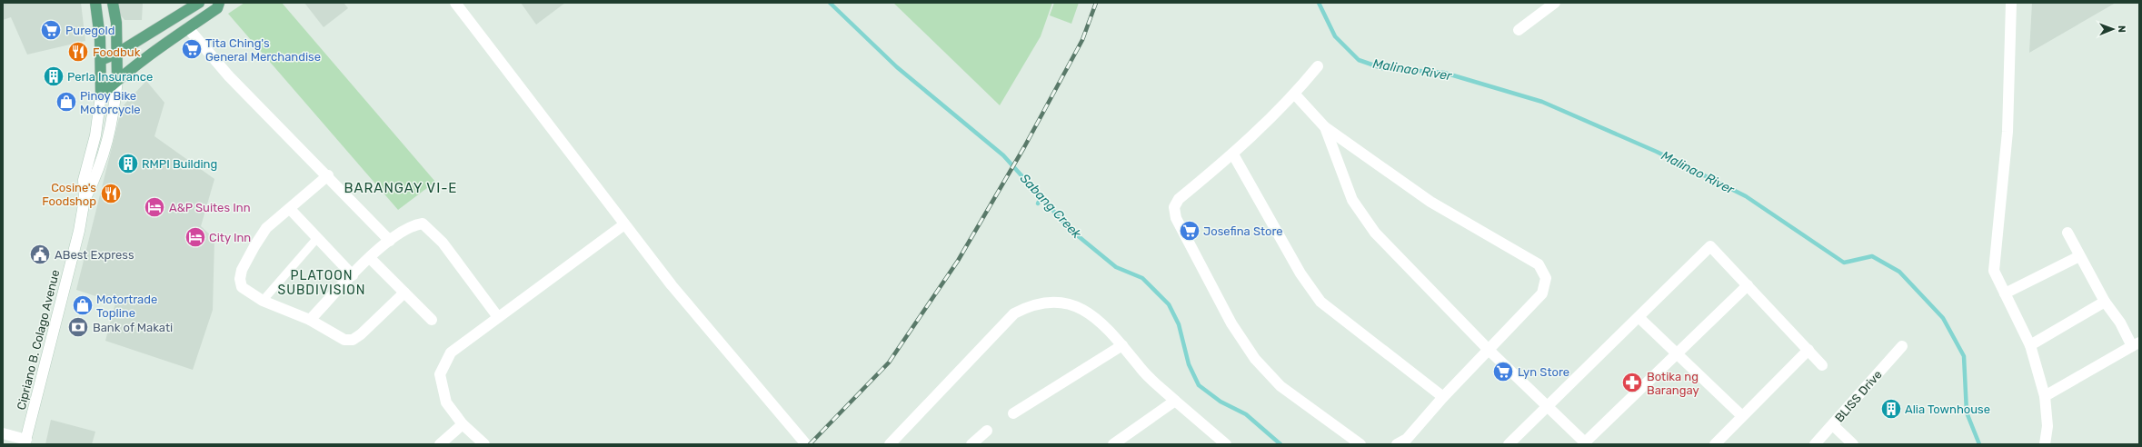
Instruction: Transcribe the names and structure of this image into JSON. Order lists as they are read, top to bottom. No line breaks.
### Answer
{"streets":{"main road":["Cipriano B. Colago Avenue"],"street":["BLISS Drive"]},"districts":["BARANGAY VI-E","PLATOON SUBDIVISION"],"water":["Malinao River","Sabang Creek"],"places":{"supermarket":["Puregold","Tita Ching's General Merchandise","Josefina Store","Lyn Store"],"restaurant":["Foodbuk","Cosine's Foodshop"],"building":["Perla Insurance","RMPI Building","Alia Townhouse"],"shop":["Pinoy Bike Motorcycle","Motortrade Topline"],"hotel":["A&P Suites Inn","City Inn"],"public building":["ABest Express"],"bank":["Bank of Makati"],"pharmacy":["Botika ng Barangay"]},"north":"right"}
